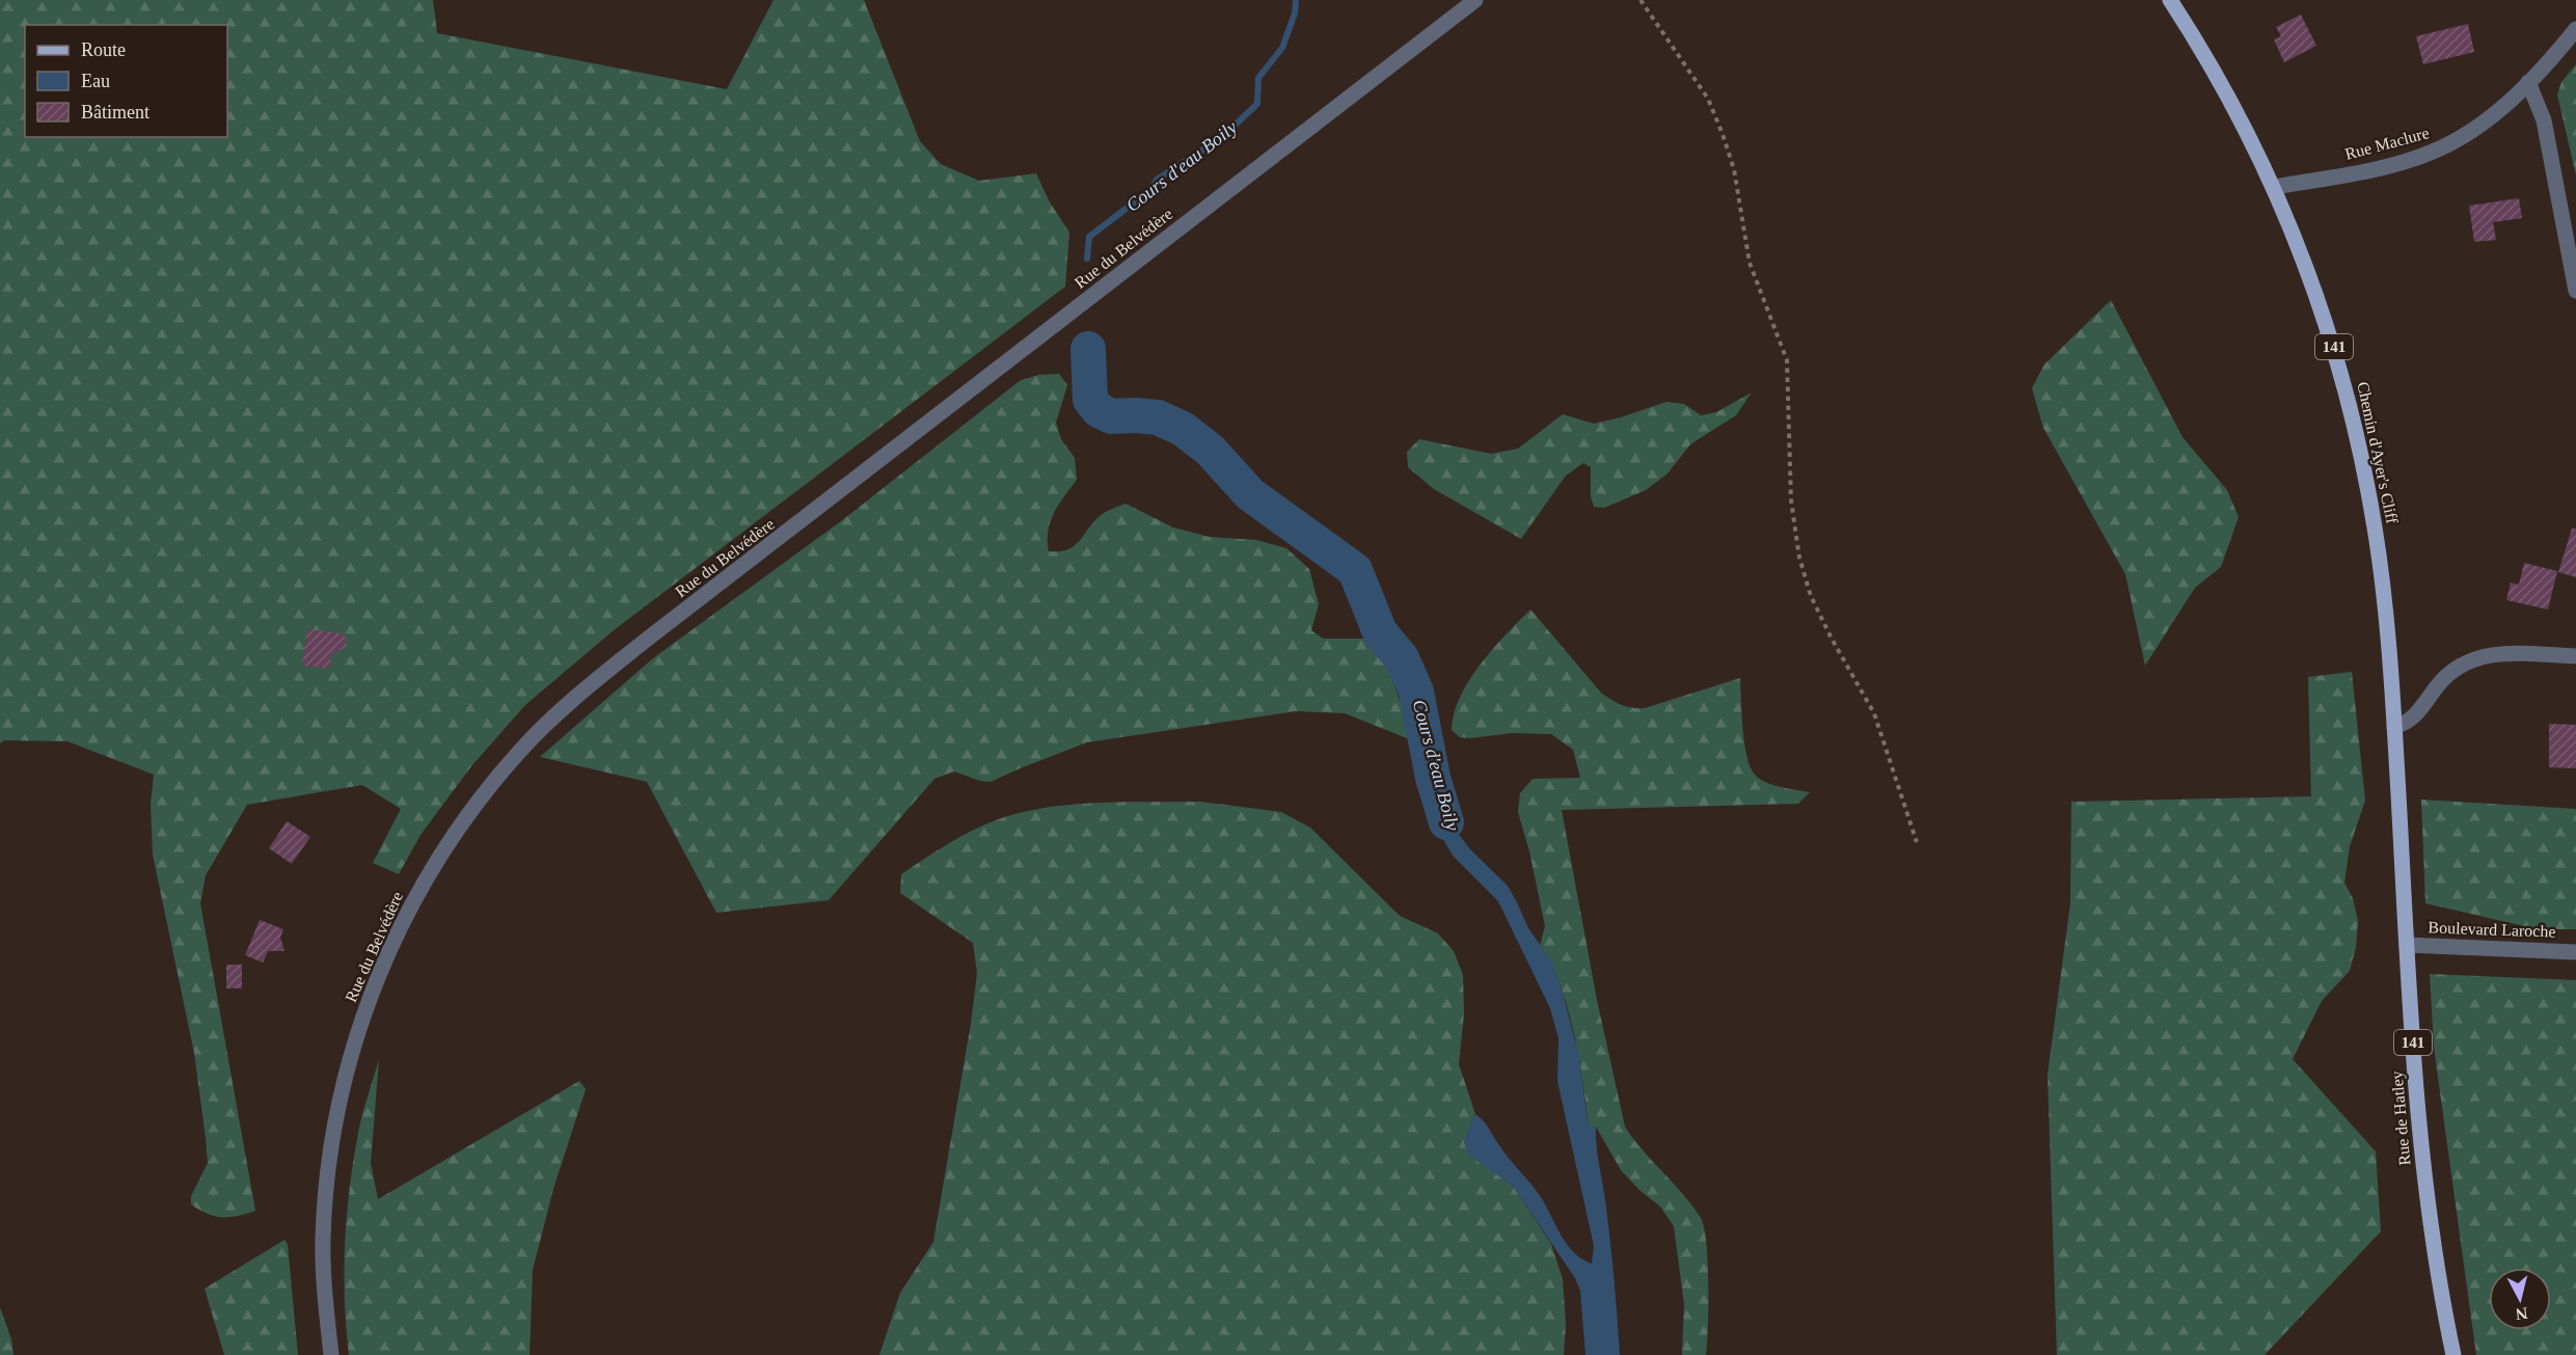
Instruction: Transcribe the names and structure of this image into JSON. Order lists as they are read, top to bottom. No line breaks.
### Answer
{"streets":{"main road":["141","Chemin d'Ayer's Cliff","Rue de Hatley"],"street":["Rue Maclure","Rue du Belvédère","Boulevard Laroche"]},"crossings":[["Rue Maclure","Chemin d'Ayer's Cliff"],["Chemin d'Ayer's Cliff","Rue de Hatley"],["Boulevard Laroche","Rue de Hatley"]],"water":["Cours d'eau Boily"],"legend":["Route","Eau","Bâtiment"],"north":"bottom"}
